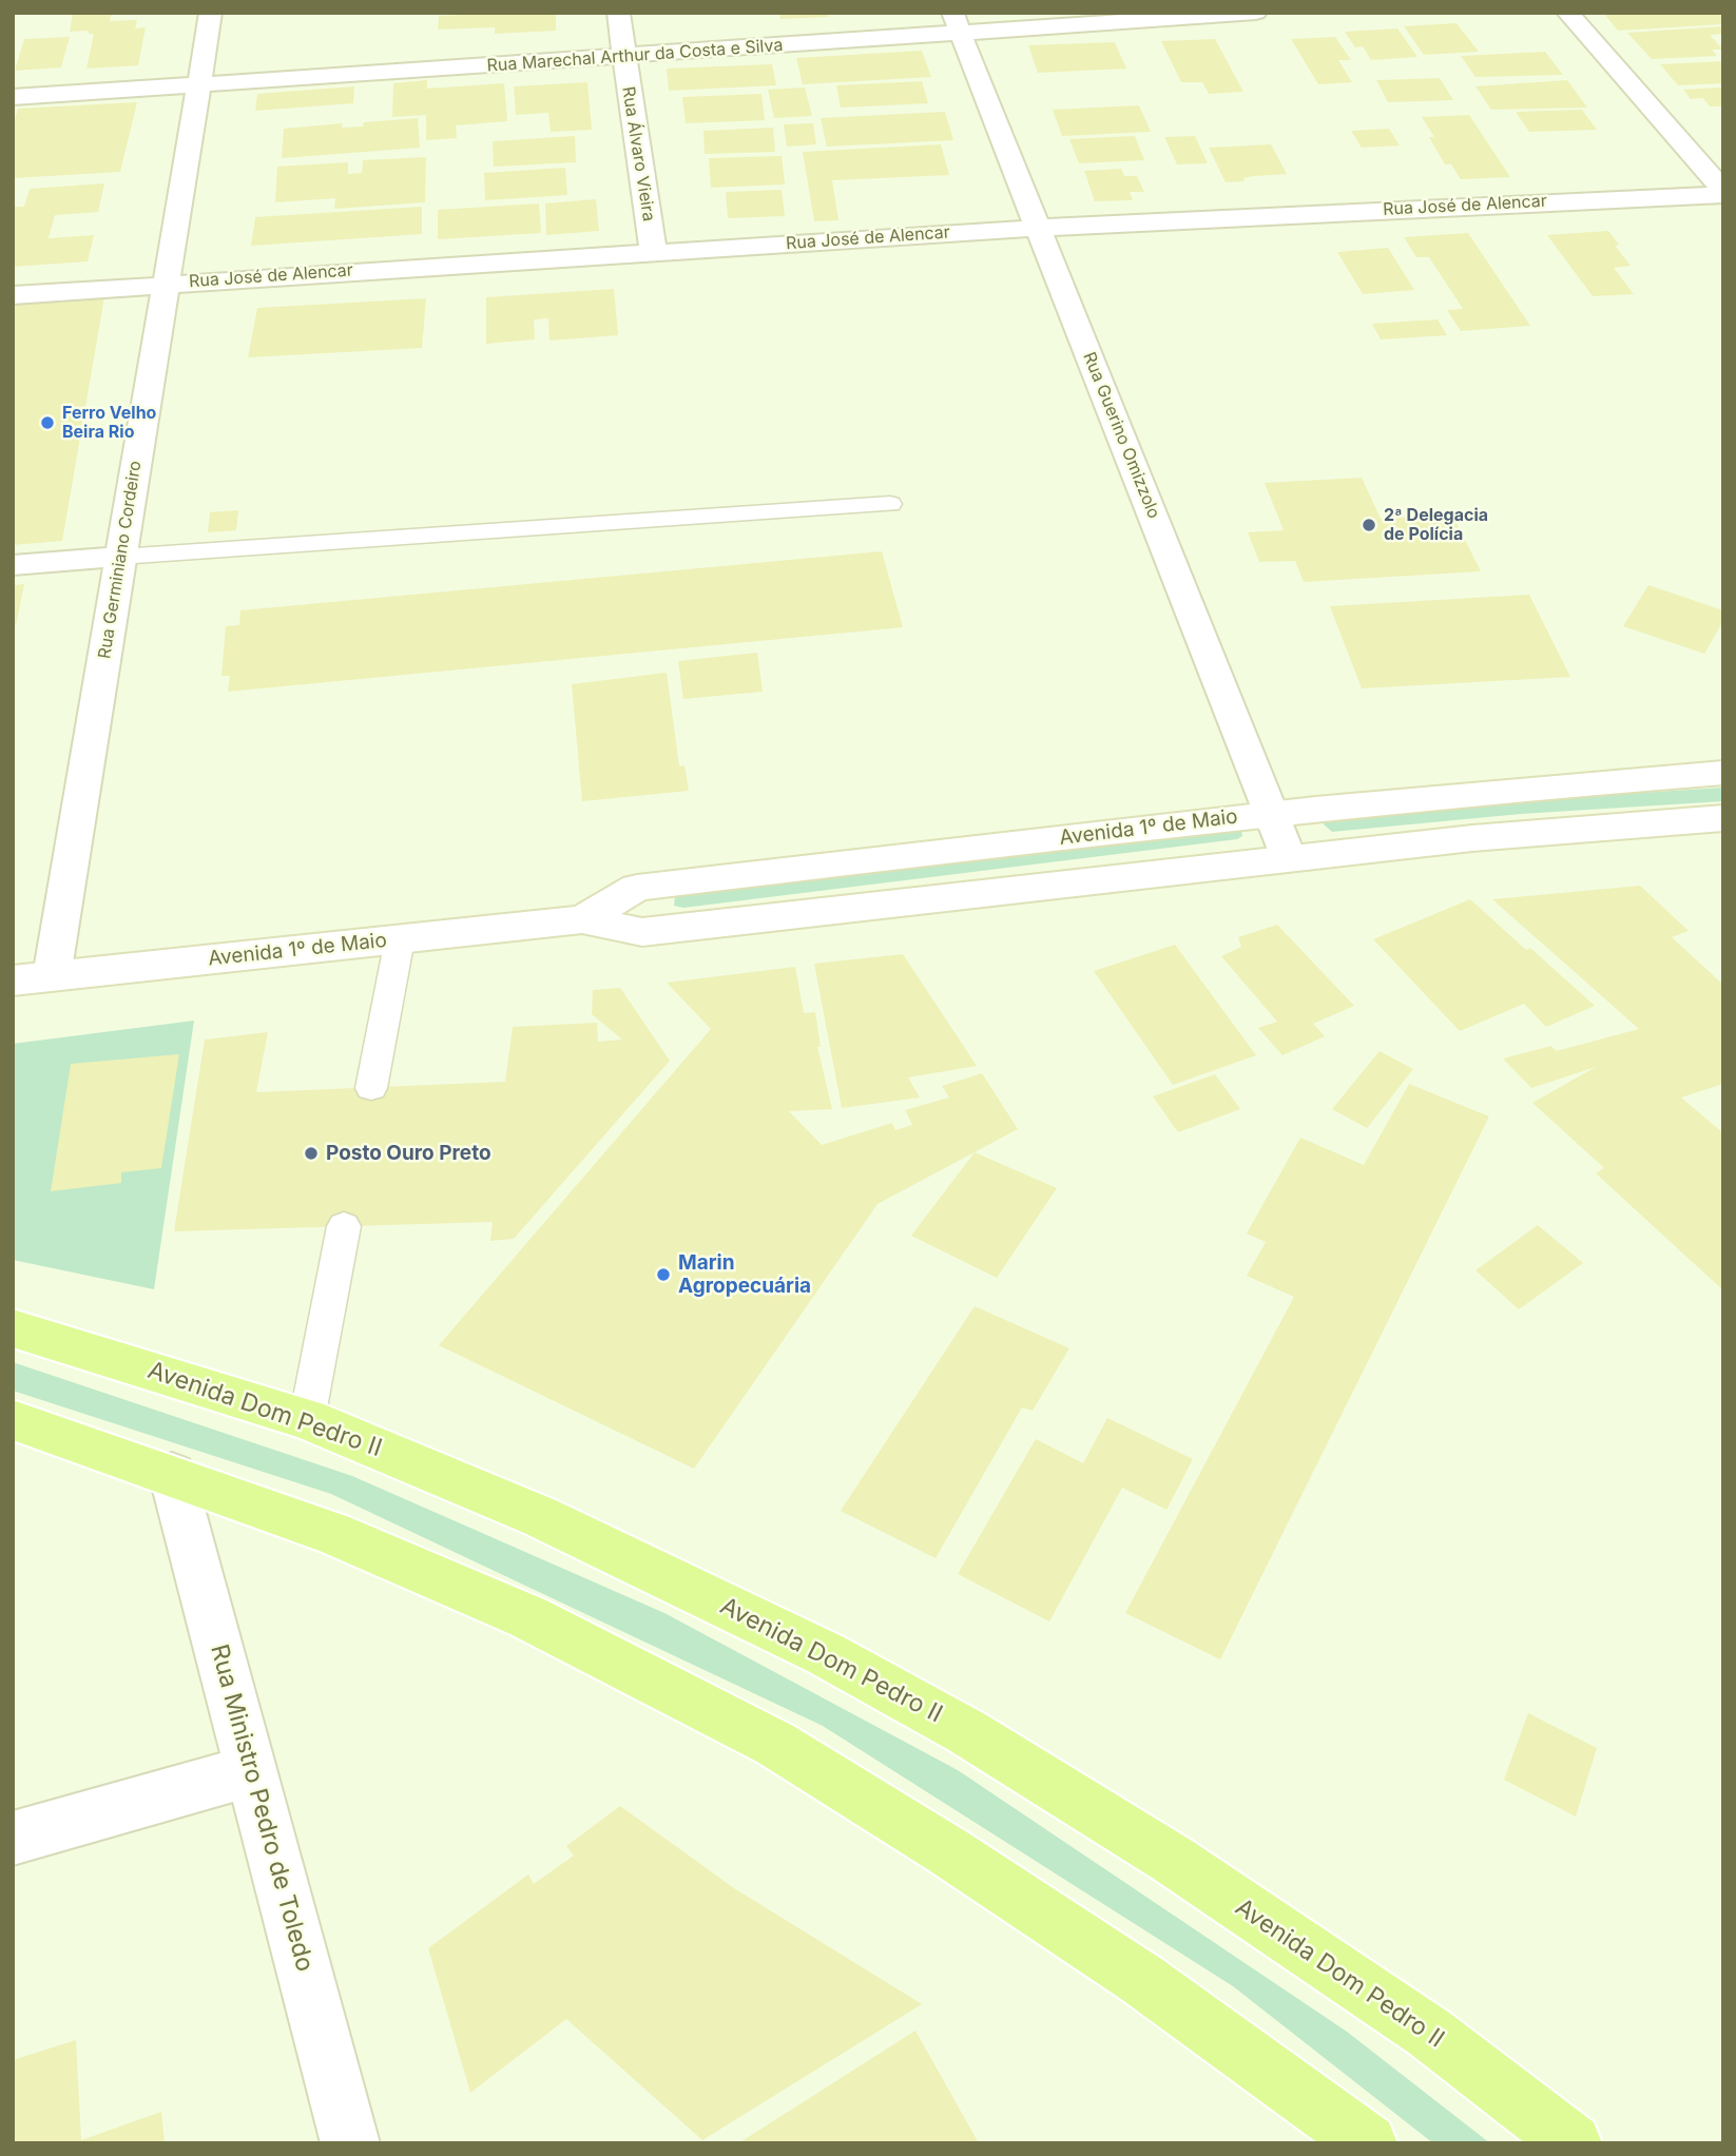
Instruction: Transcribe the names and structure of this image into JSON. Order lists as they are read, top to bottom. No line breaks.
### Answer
{"streets":{"main road":["Avenida Dom Pedro II"],"street":["Rua Marechal Arthur da Costa e Silva","Rua Álvaro Vieira","Rua José de Alencar","Rua Guerino Omizzolo","Rua Germiniano Cordeiro","Avenida 1º de Maio","Rua Ministro Pedro de Toledo"]},"crossings":[["Rua Marechal Arthur da Costa e Silva","Rua Álvaro Vieira"],["Rua Marechal Arthur da Costa e Silva","Rua Guerino Omizzolo"],["Rua Marechal Arthur da Costa e Silva","Rua Germiniano Cordeiro"],["Rua Álvaro Vieira","Rua José de Alencar"],["Rua José de Alencar","Rua Guerino Omizzolo"],["Rua José de Alencar","Rua Germiniano Cordeiro"],["Rua Guerino Omizzolo","Avenida 1º de Maio"],["Rua Germiniano Cordeiro","Avenida 1º de Maio"]],"places":["Ferro Velho Beira Rio","2ª Delegacia de Polícia","Posto Ouro Preto","Marin Agropecuária"]}
